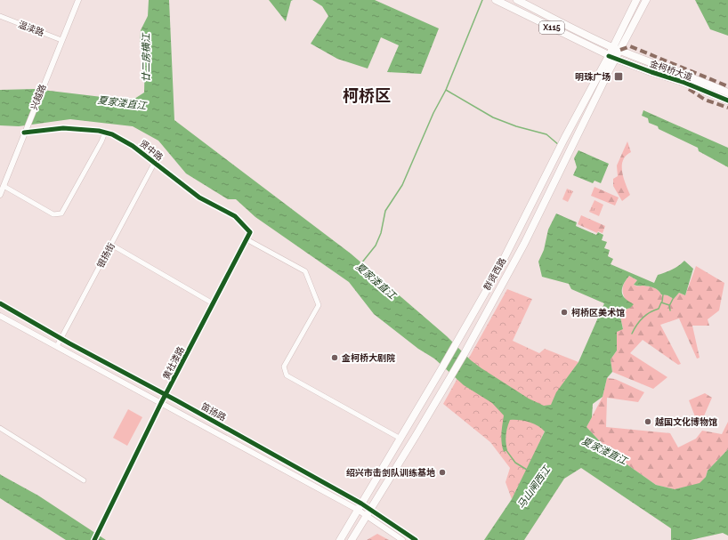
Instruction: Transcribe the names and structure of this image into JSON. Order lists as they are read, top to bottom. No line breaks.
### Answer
{"streets":{"main road":["X115","金柯桥大道","群贤西路"],"street":["温渎路","兴越路","贤中路","银扬街","黄社溇路","笛扬路"]},"crossings":[["温渎路","兴越路"],["金柯桥大道","群贤西路"],["兴越路","贤中路"],["贤中路","银扬街"],["贤中路","黄社溇路"],["银扬街","笛扬路"],["群贤西路","笛扬路"],["黄社溇路","笛扬路"]],"districts":["柯桥区"],"water":["廿二房横江","夏家溇直江","马山闸西江"],"places":{"transit":["明珠广场"],"other":["柯桥区美术馆","金柯桥大剧院","越国文化博物馆","绍兴市击剑队训练基地"]}}
